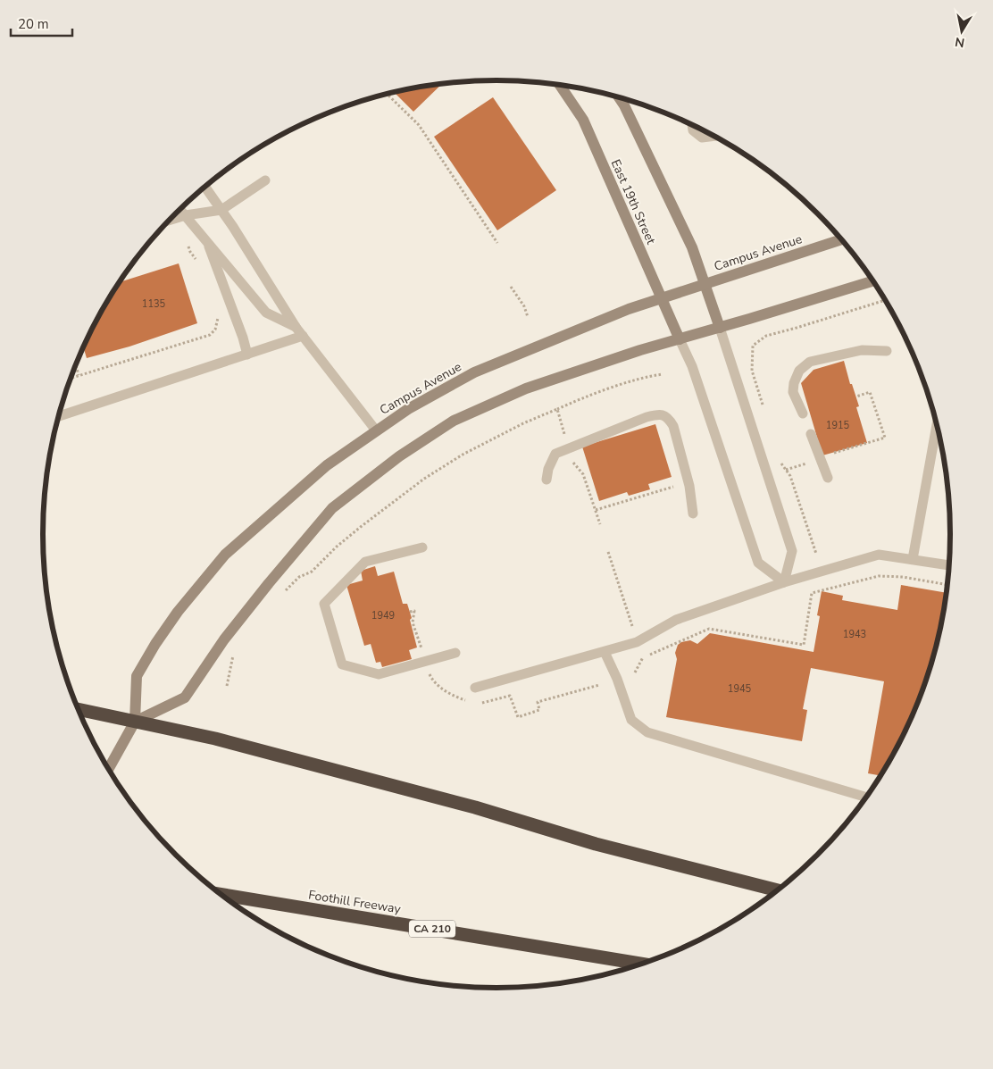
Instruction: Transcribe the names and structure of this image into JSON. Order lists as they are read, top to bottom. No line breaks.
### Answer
{"streets":{"highway":["Foothill Freeway","CA 210"],"main road":["East 19th Street","Campus Avenue"]},"crossings":[["East 19th Street","Campus Avenue"]],"house_numbers":["1135","1915","1949","1943","1945"],"scale_bar":"20 m","north":"bottom"}
